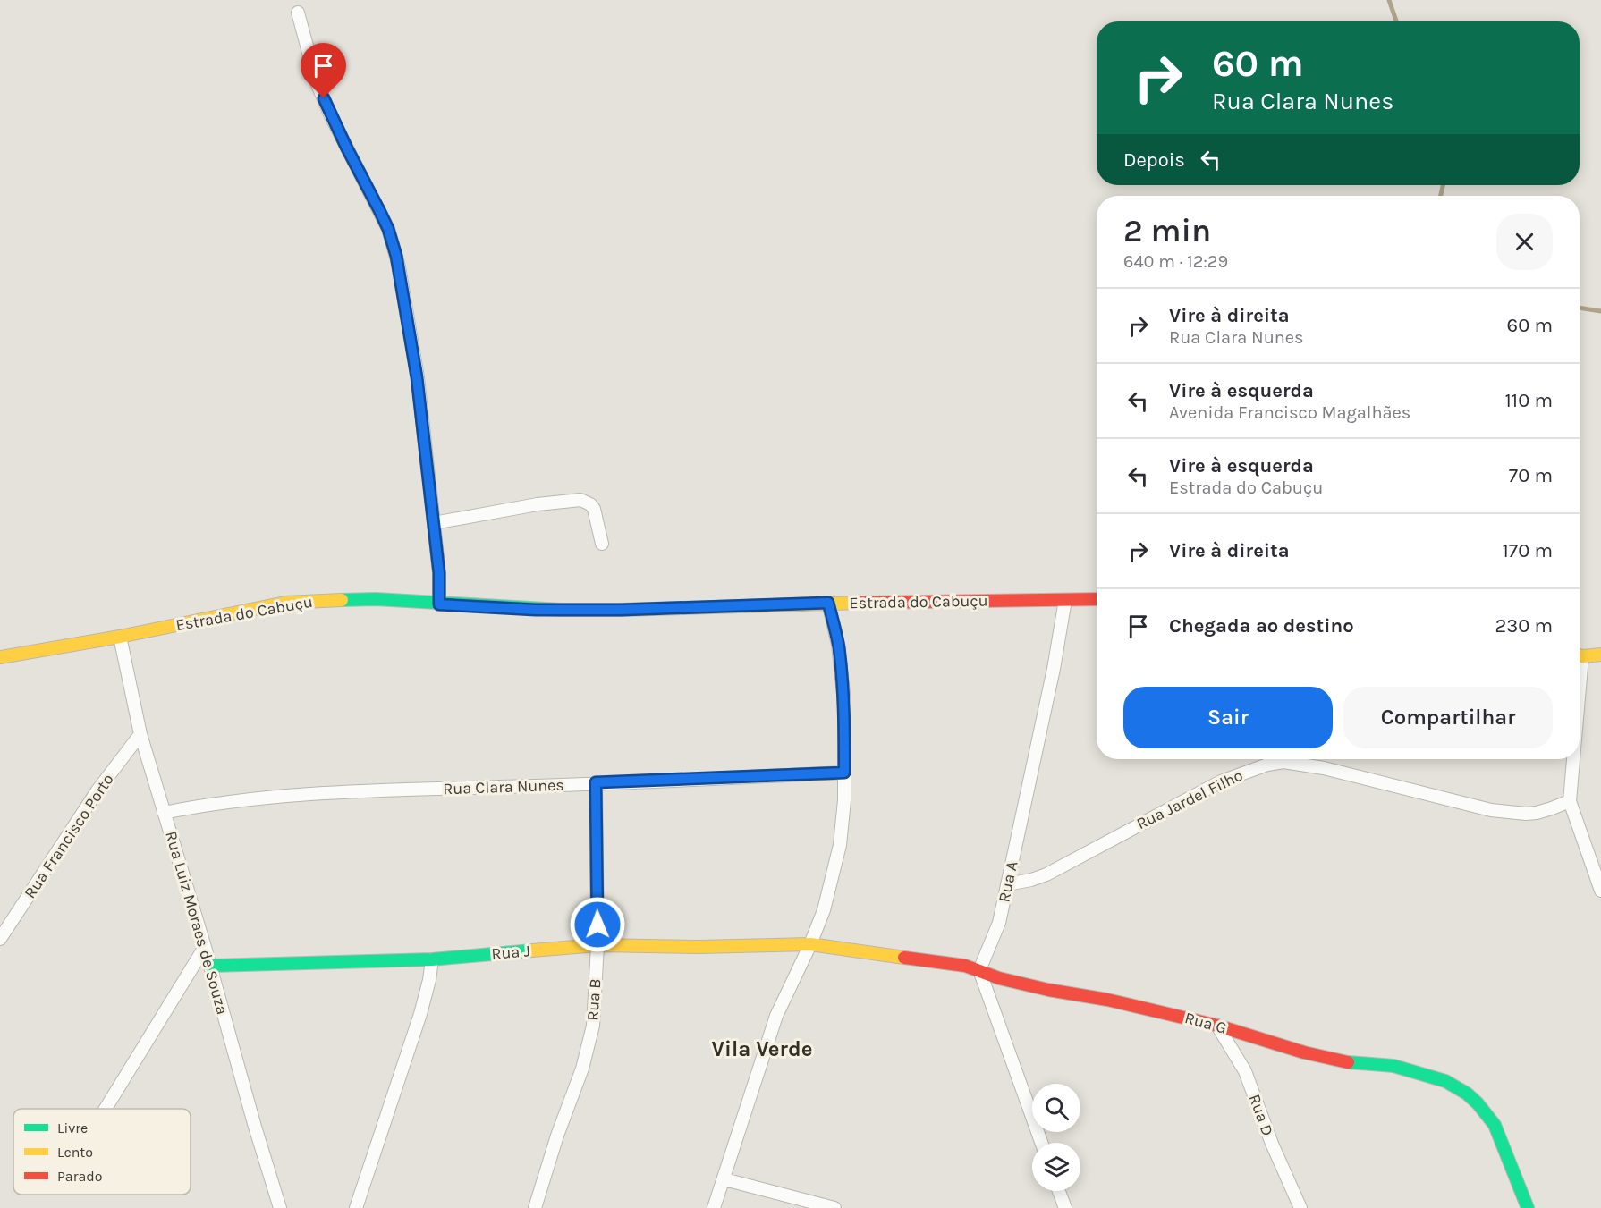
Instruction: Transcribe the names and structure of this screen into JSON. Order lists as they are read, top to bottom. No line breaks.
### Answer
{"streets":{"street":["Estrada do Cabuçu","Rua Clara Nunes","Rua Jardel Filho","Rua Francisco Porto","Rua A","Rua Luiz Moraes de Souza","Rua J","Rua B","Rua G","Rua D"]},"crossings":[["Estrada do Cabuçu","Rua A"],["Estrada do Cabuçu","Rua Luiz Moraes de Souza"],["Rua Clara Nunes","Rua Luiz Moraes de Souza"],["Rua Clara Nunes","Rua B"],["Rua Jardel Filho","Rua A"],["Rua Francisco Porto","Rua Luiz Moraes de Souza"],["Rua A","Rua G"],["Rua Luiz Moraes de Souza","Rua J"],["Rua J","Rua B"],["Rua J","Rua G"],["Rua G","Rua D"]],"districts":["Vila Verde"],"legend":["Livre","Lento","Parado"],"page":{"turn":["60 m","Rua Clara Nunes"],"then":"Depois","heading":["2 min","640 m · 12:29"],"list":[{"name":"Vire à direita","note":"Rua Clara Nunes","value":"60 m"},{"name":"Vire à esquerda","note":"Avenida Francisco Magalhães","value":"110 m"},{"name":"Vire à esquerda","note":"Estrada do Cabuçu","value":"70 m"},{"name":"Vire à direita","value":"170 m"},{"name":"Chegada ao destino","value":"230 m"}],"buttons":["Sair","Compartilhar"]}}
